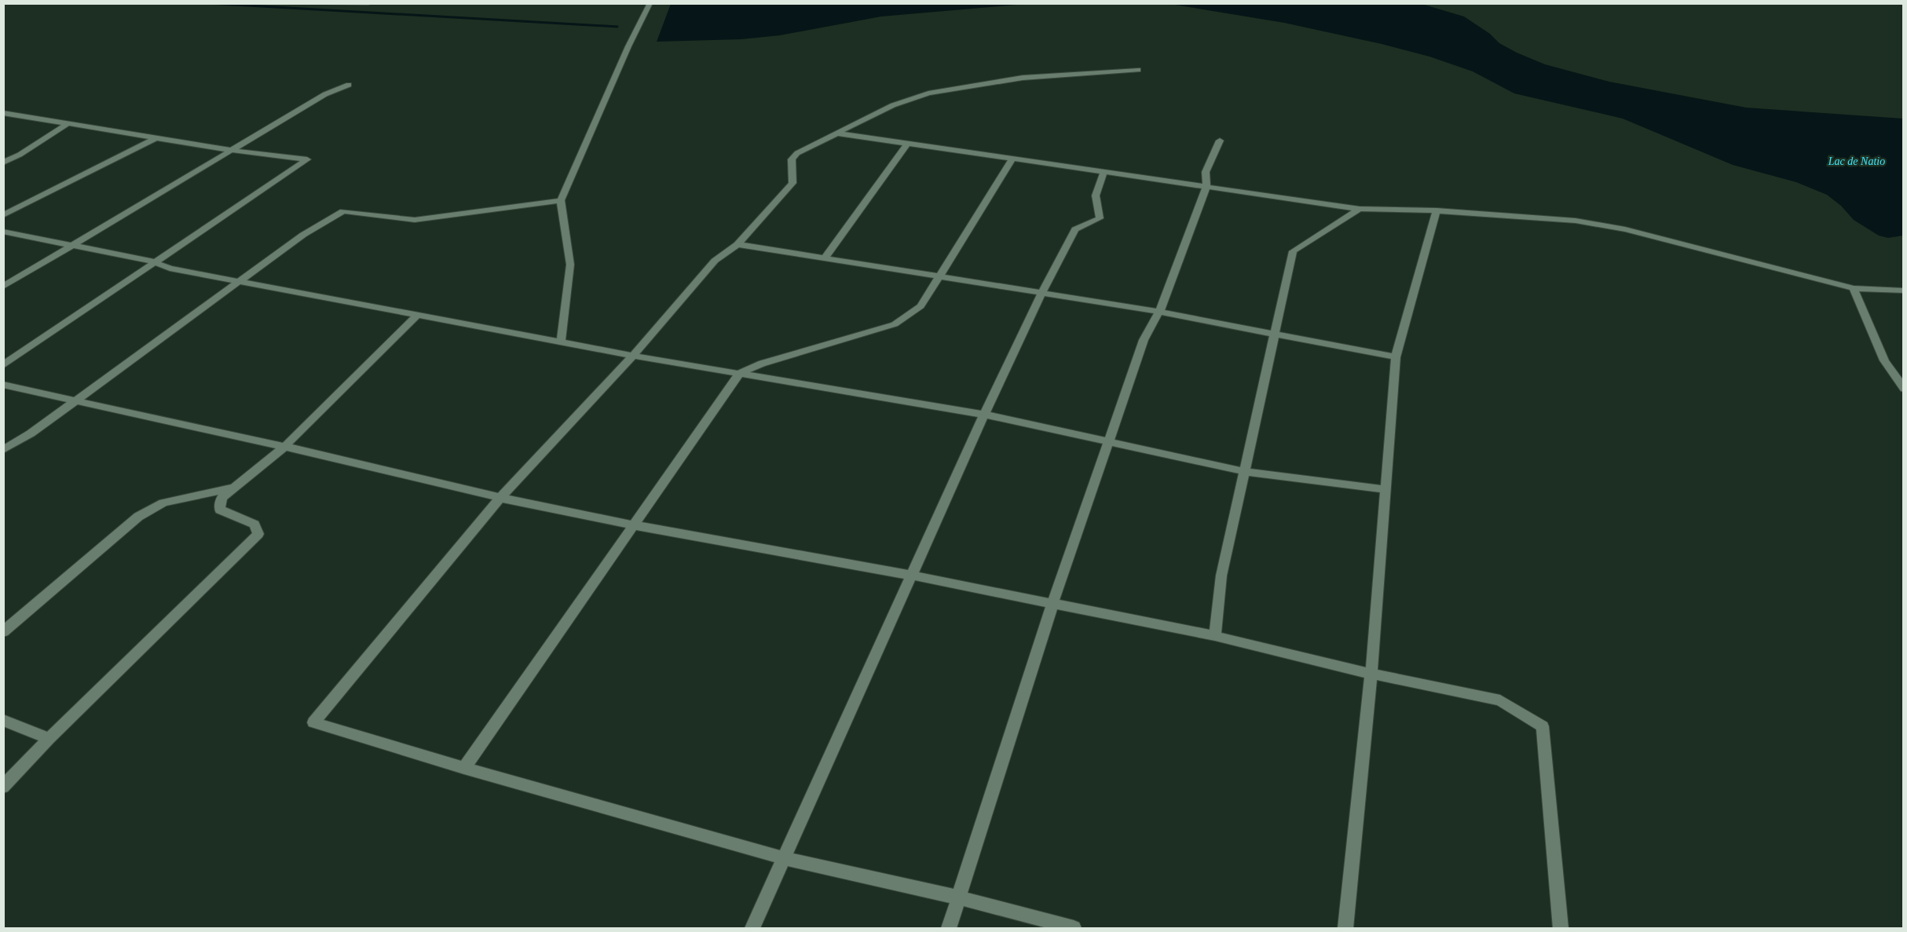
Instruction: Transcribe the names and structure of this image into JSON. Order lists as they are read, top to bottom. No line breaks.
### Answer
{"water":["Lac de Natio"]}
